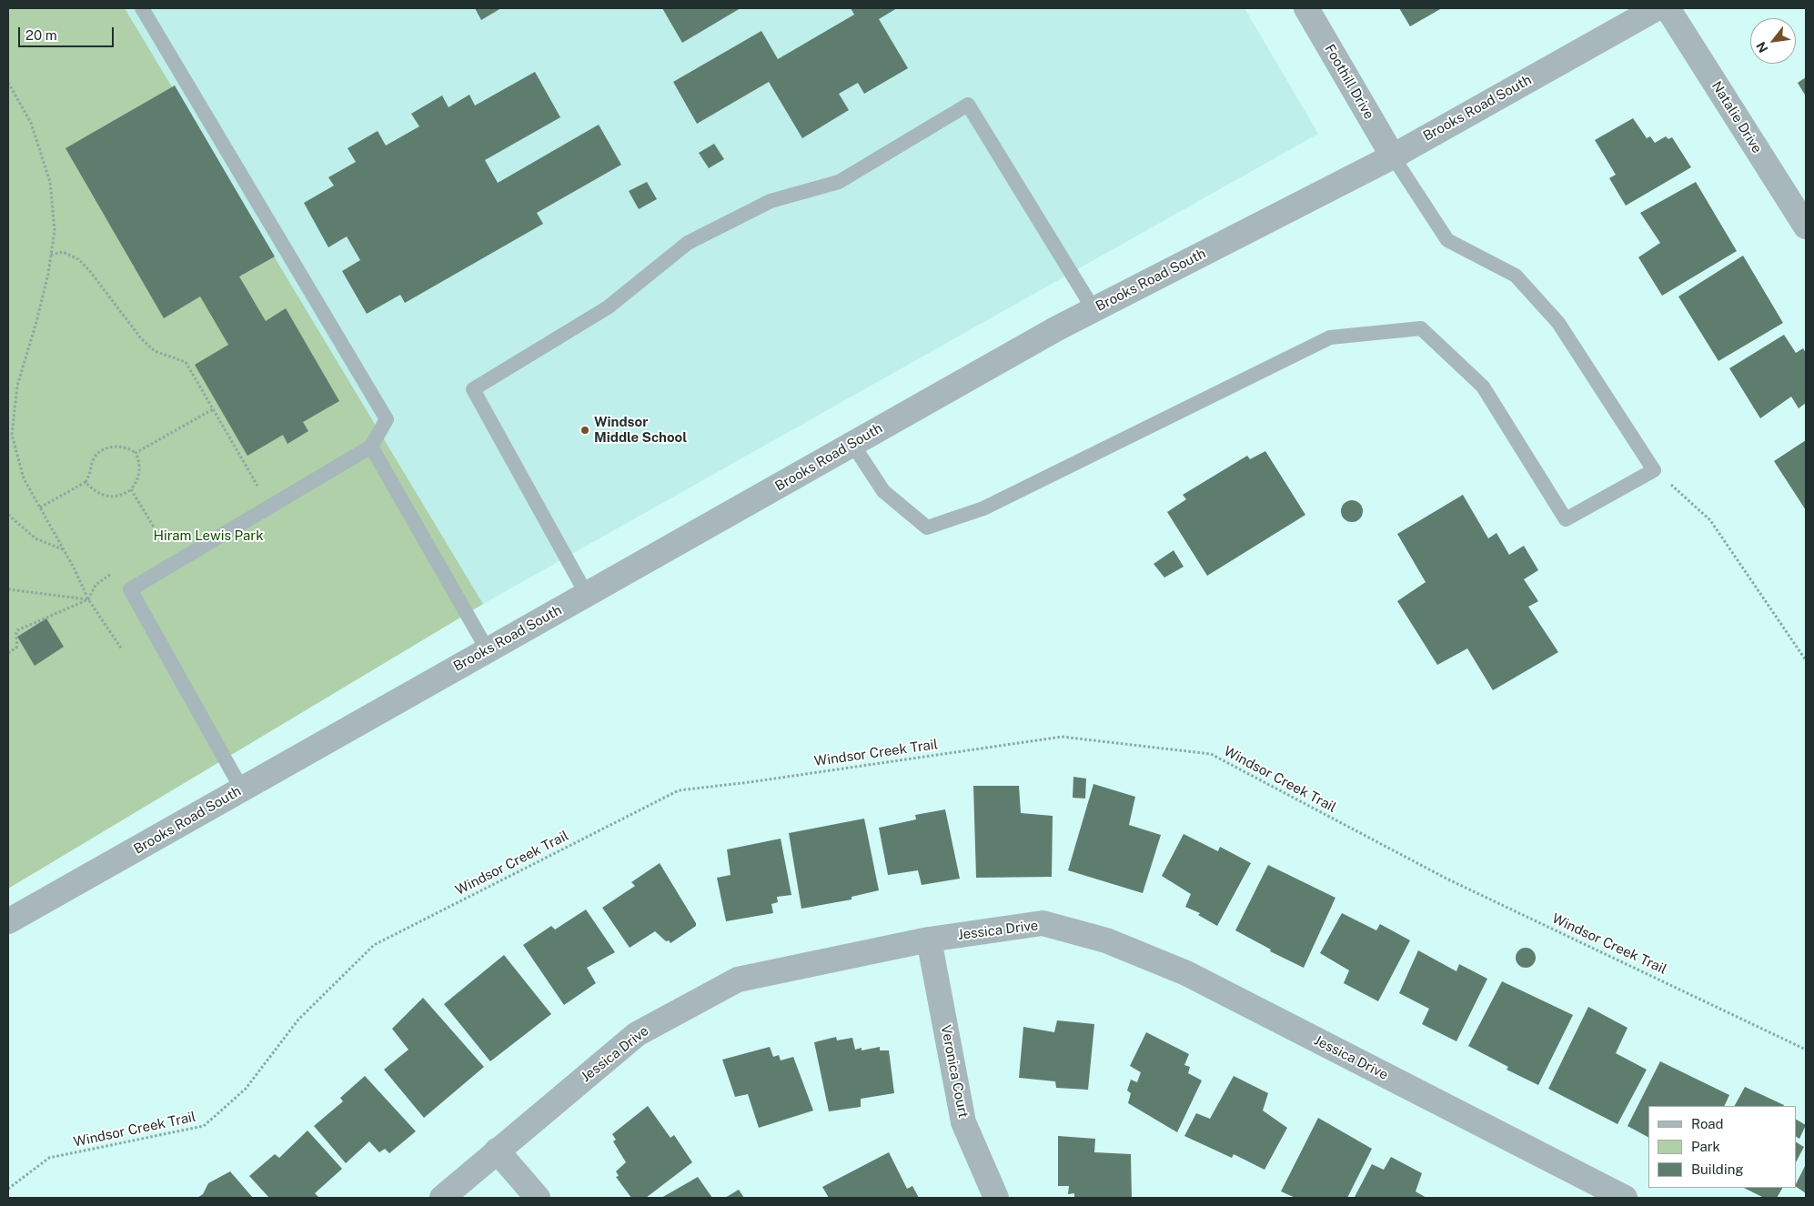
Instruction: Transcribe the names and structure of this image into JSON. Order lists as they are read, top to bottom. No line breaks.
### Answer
{"streets":{"street":["Foothill Drive","Brooks Road South","Natalie Drive","Jessica Drive","Veronica Court"],"path":["Windsor Creek Trail"]},"crossings":[["Foothill Drive","Brooks Road South"],["Jessica Drive","Veronica Court"]],"parks":["Hiram Lewis Park"],"places":["Windsor Middle School"],"legend":["Road","Park","Building"],"scale_bar":"20 m","north":"bottom left"}
